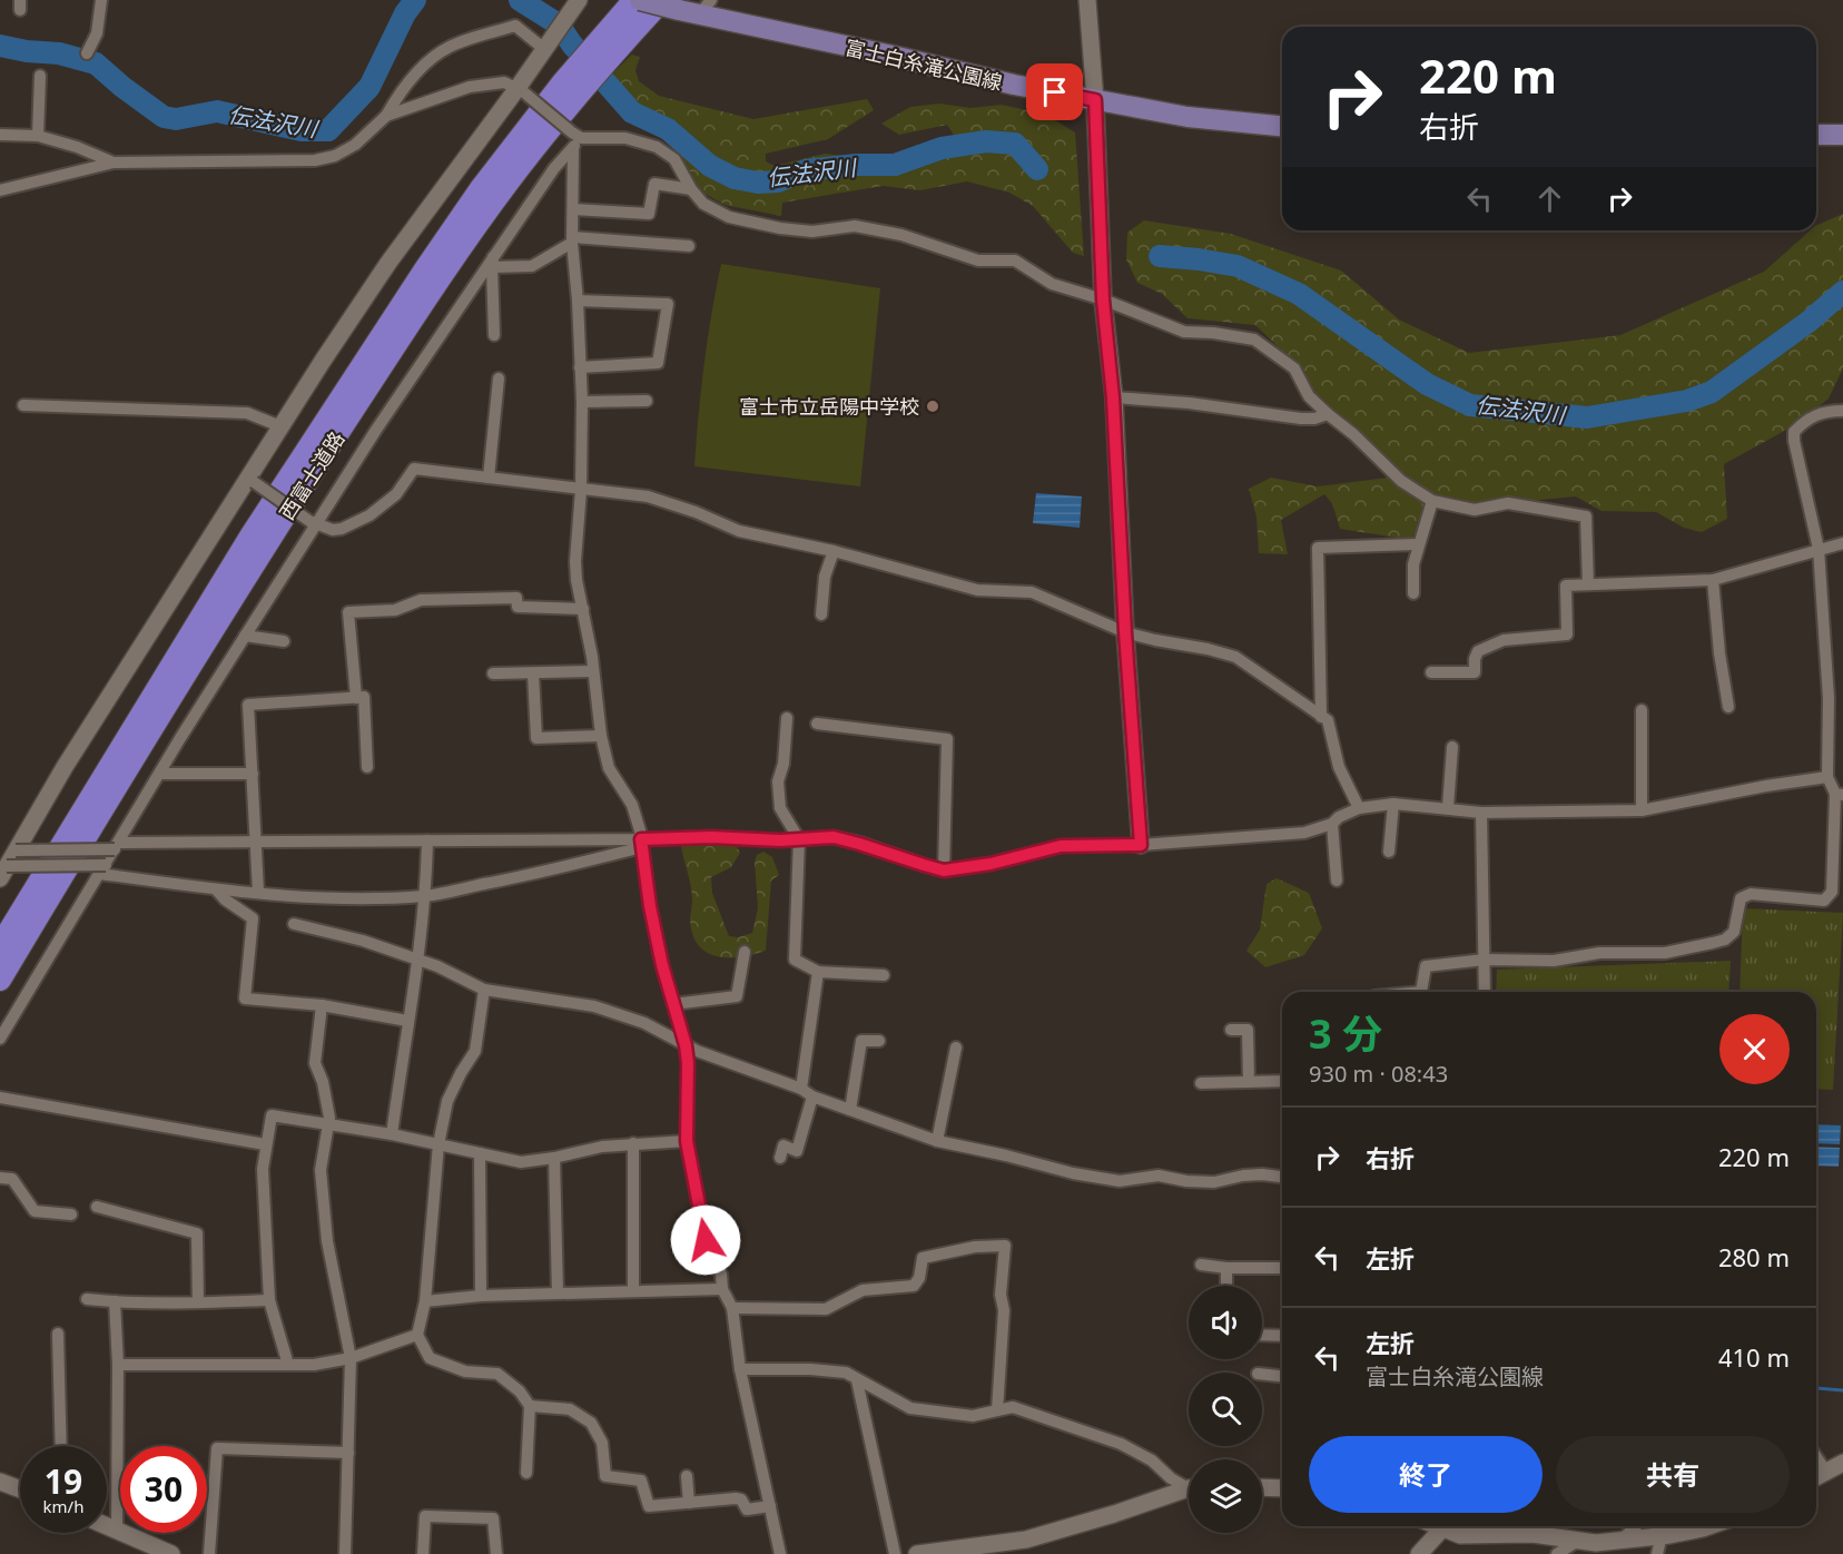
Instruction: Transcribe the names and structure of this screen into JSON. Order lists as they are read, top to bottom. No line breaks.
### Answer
{"streets":{"highway":["西富士道路"],"main road":["富士白糸滝公園線"]},"crossings":[["富士白糸滝公園線","西富士道路"]],"water":["伝法沢川"],"places":["富士市立岳陽中学校"],"page":{"turn":["220 m","右折"],"heading":["3 分","930 m · 08:43"],"list":[{"name":"右折","value":"220 m"},{"name":"左折","value":"280 m"},{"name":"左折","note":"富士白糸滝公園線","value":"410 m"}],"buttons":["終了","共有"],"speed":"19 km/h","limit":"30"}}
